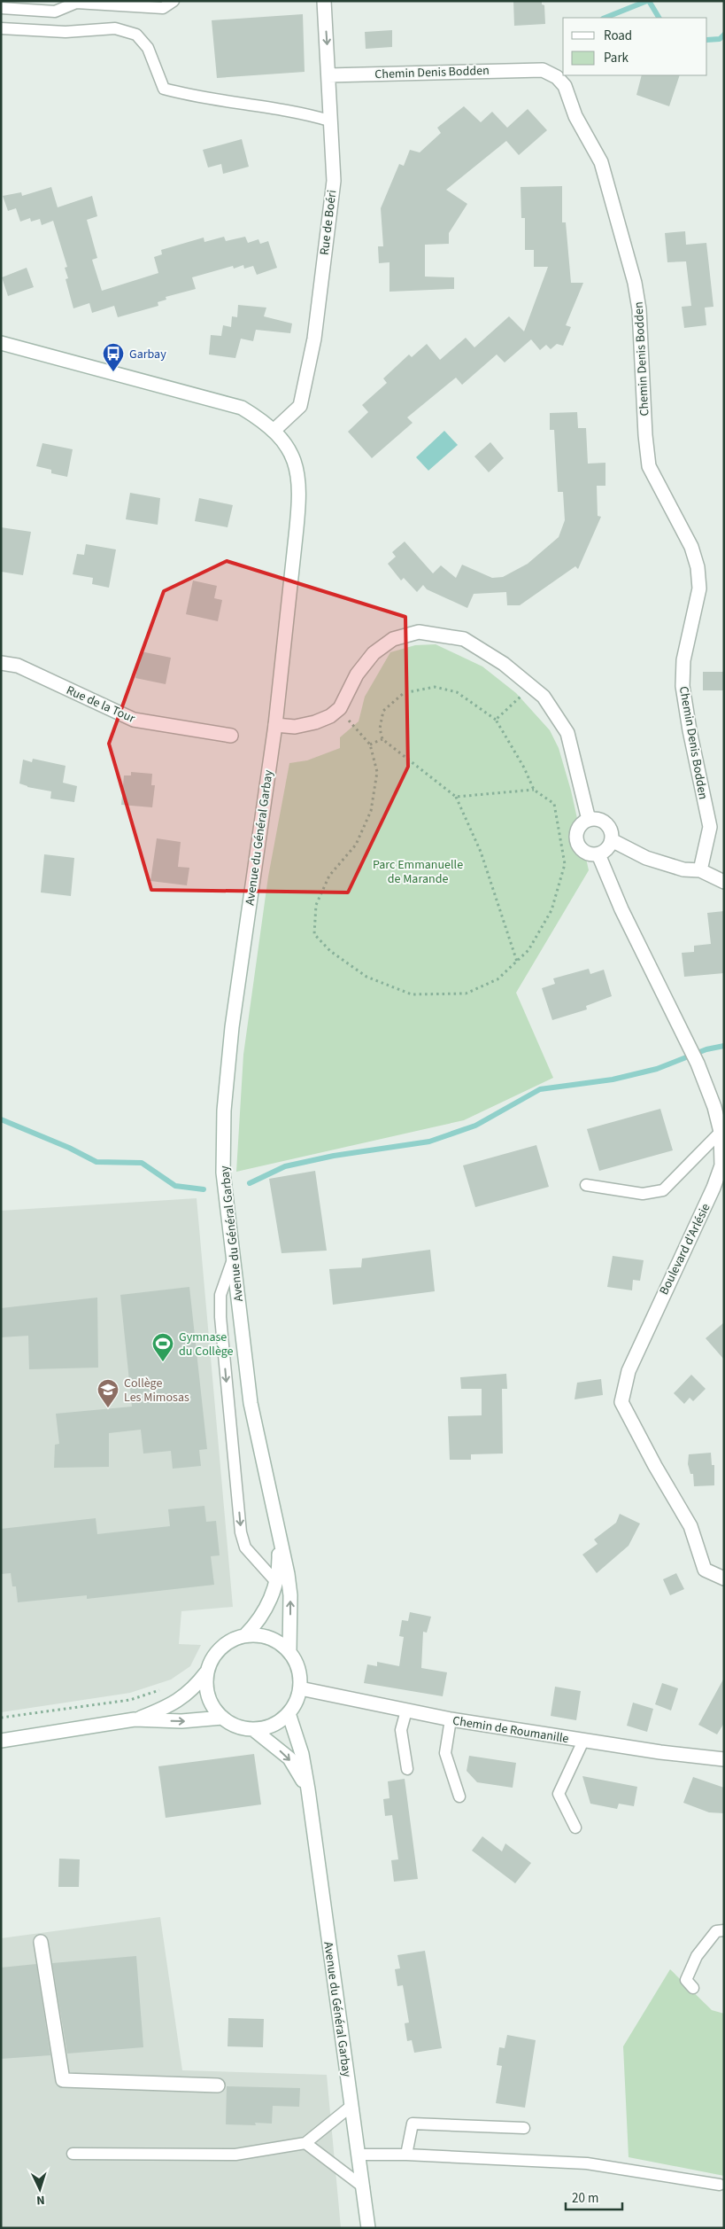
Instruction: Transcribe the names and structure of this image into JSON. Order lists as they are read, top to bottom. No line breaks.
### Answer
{"streets":{"street":["Chemin Denis Bodden","Rue de Boéri","Rue de la Tour","Avenue du Général Garbay","Boulevard d'Arlésie","Chemin de Roumanille"]},"crossings":[["Chemin Denis Bodden","Rue de Boéri"],["Rue de Boéri","Avenue du Général Garbay"],["Avenue du Général Garbay","Chemin de Roumanille"]],"parks":["Parc Emmanuelle de Marande"],"places":{"bus stop":["Garbay"],"sports":["Gymnase du Collège"],"school or university":["Collège Les Mimosas"]},"legend":["Road","Park"],"scale_bar":"20 m","north":"bottom"}
